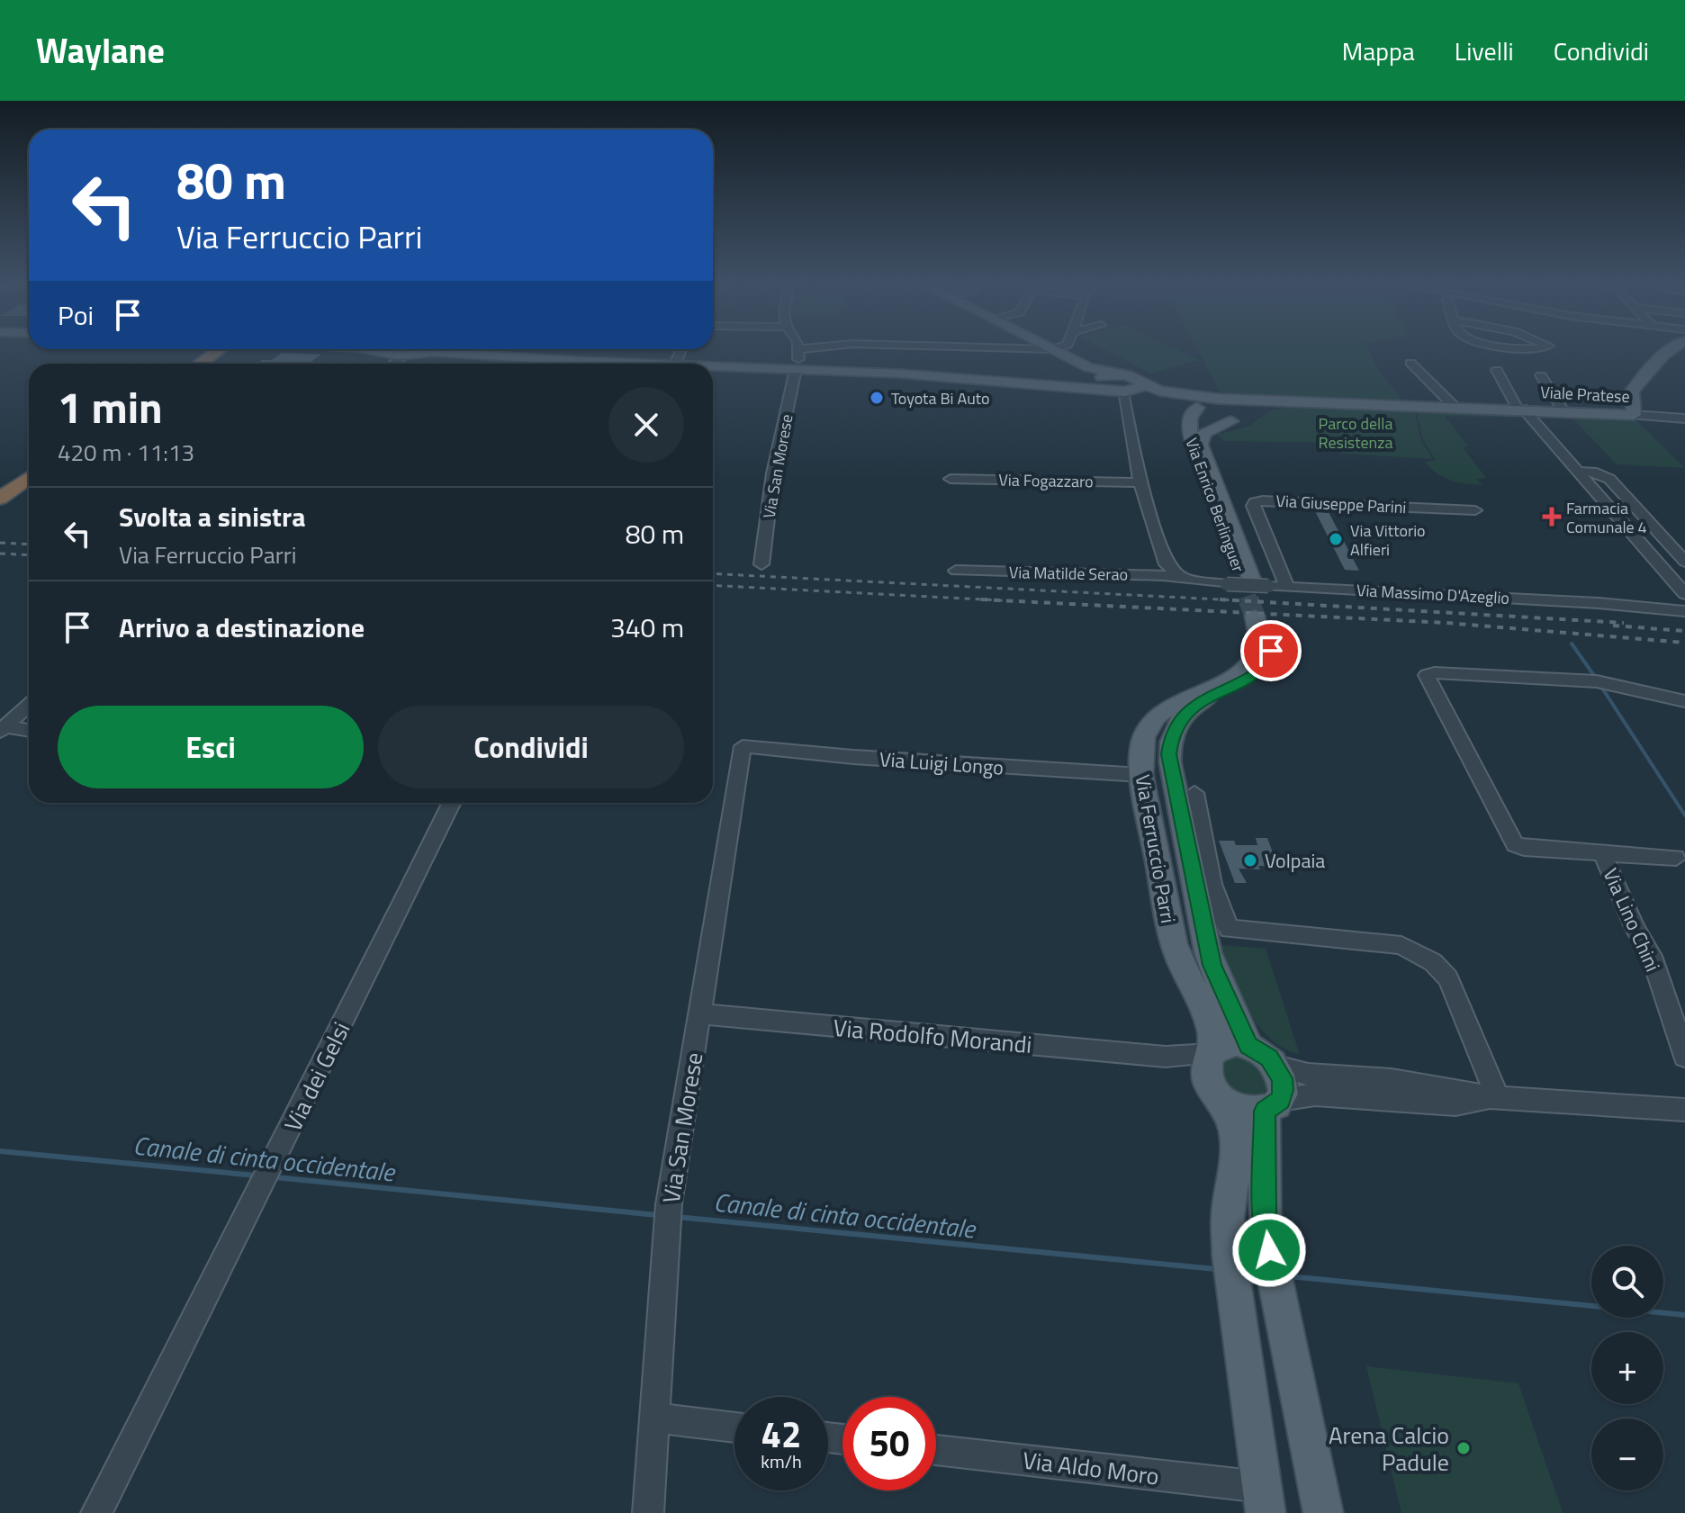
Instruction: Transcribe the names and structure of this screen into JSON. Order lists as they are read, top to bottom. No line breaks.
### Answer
{"streets":{"main road":["Viale Pratese","Via Enrico Berlinguer","Via Ferruccio Parri"],"street":["Via San Morese","Via Fogazzaro","Via Giuseppe Parini","Via Matilde Serao","Via Massimo D'Azeglio","Via Luigi Longo","Via Lino Chini","Via Rodolfo Morandi","Via dei Gelsi","Via Aldo Moro"]},"crossings":[["Viale Pratese","Via Enrico Berlinguer"],["Via San Morese","Via Luigi Longo"],["Via San Morese","Via Rodolfo Morandi"],["Via Giuseppe Parini","Via Massimo D'Azeglio"],["Via Enrico Berlinguer","Via Massimo D'Azeglio"],["Via Enrico Berlinguer","Via Ferruccio Parri"],["Via Matilde Serao","Via Massimo D'Azeglio"],["Via Massimo D'Azeglio","Via Ferruccio Parri"],["Via Luigi Longo","Via Ferruccio Parri"],["Via Ferruccio Parri","Via Rodolfo Morandi"],["Via Ferruccio Parri","Via Aldo Moro"]],"water":["Canale di cinta occidentale"],"parks":["Parco della Resistenza"],"places":{"other":["Toyota Bi Auto","Via Vittorio Alfieri","Volpaia","Arena Calcio Padule"],"health":["Farmacia Comunale 4"]},"page":{"header":"Waylane","nav":["Mappa","Livelli","Condividi"],"turn":["80 m","Via Ferruccio Parri"],"then":"Poi","heading":["1 min","420 m · 11:13"],"list":[{"name":"Svolta a sinistra","note":"Via Ferruccio Parri","value":"80 m"},{"name":"Arrivo a destinazione","value":"340 m"}],"buttons":["Esci","Condividi"],"map_buttons":["+","−"],"speed":"42 km/h","limit":"50"}}
